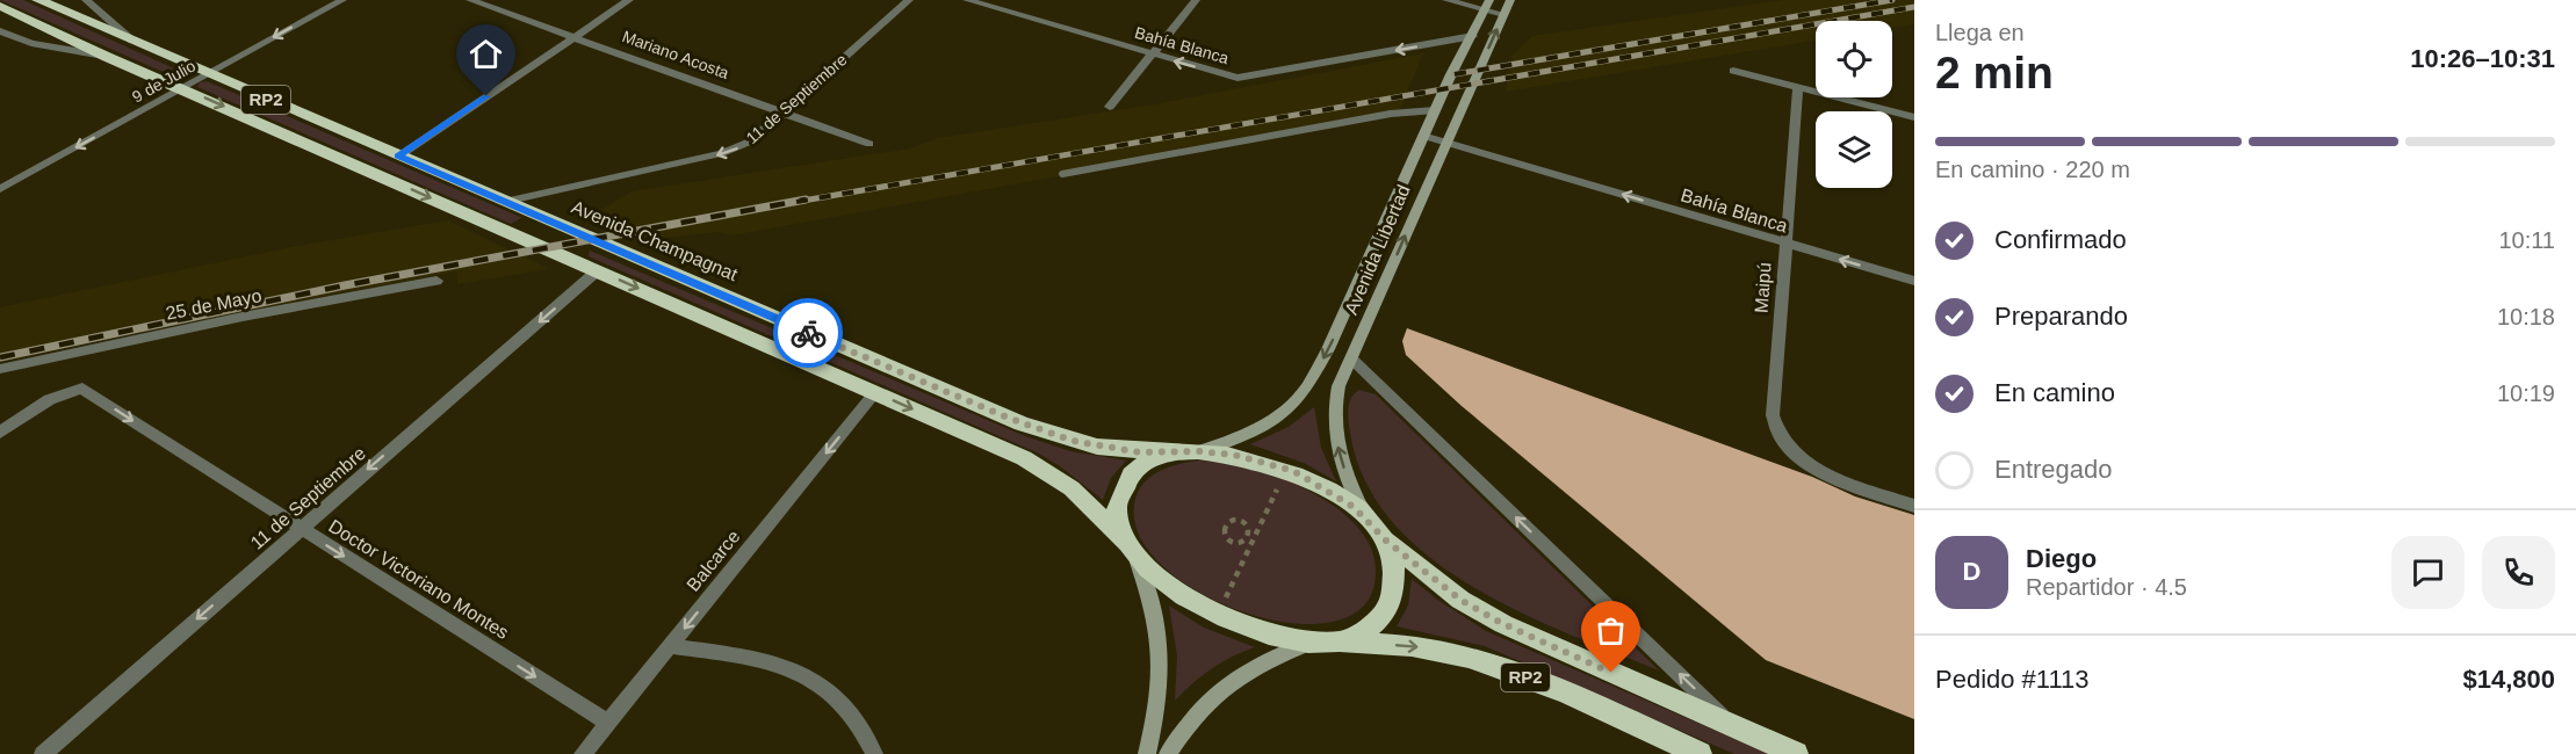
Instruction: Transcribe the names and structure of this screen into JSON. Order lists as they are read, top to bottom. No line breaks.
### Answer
{"streets":{"highway":["RP2","Avenida Champagnat"],"main road":["Avenida Libertad"],"street":["Bahía Blanca","Mariano Acosta","9 de Julio","11 de Septiembre","Maipú","25 de Mayo","Balcarce","Doctor Victoriano Montes"]},"crossings":[["Bahía Blanca","Avenida Libertad"],["Bahía Blanca","Maipú"],["Mariano Acosta","11 de Septiembre"],["9 de Julio","RP2"],["9 de Julio","Avenida Champagnat"],["11 de Septiembre","RP2"],["11 de Septiembre","Avenida Champagnat"],["11 de Septiembre","Doctor Victoriano Montes"],["RP2","Avenida Champagnat"],["RP2","Avenida Libertad"],["RP2","Balcarce"],["Balcarce","Doctor Victoriano Montes"]],"one_way":["Bahía Blanca","9 de Julio","11 de Septiembre","Balcarce","Doctor Victoriano Montes"],"page":{"heading":["2 min","Llega en","10:26–10:31"],"panel":["Diego","Repartidor · 4.5","Pedido #1113","$14,800"],"bar":"En camino · 220 m","list":[["Confirmado","10:11"],["Preparando","10:18"],["En camino","10:19"],"Entregado"],"round":"D"}}
